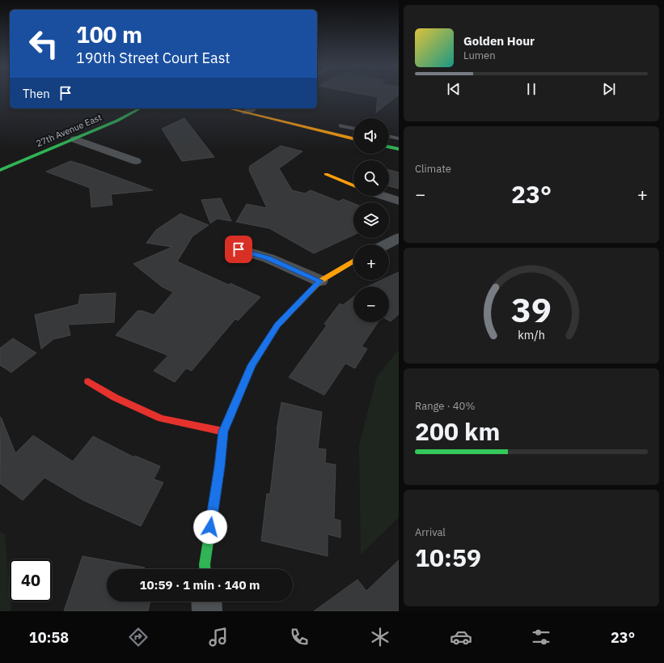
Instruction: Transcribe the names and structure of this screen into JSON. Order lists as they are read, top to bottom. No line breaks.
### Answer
{"streets":{"street":["27th Avenue East"]},"page":{"turn":["100 m","190th Street Court East"],"song":["Golden Hour","Lumen"],"then":"Then","map_buttons":["+","−"],"tile":["Climate",["Range · 40%","200 km"],["Arrival","10:59"]],"heat":["−","23°","+"],"limit":"40","trip":"10:59 · 1 min · 140 m","tabs":["10:58","23°"],"gauge":["39","km/h"]}}
